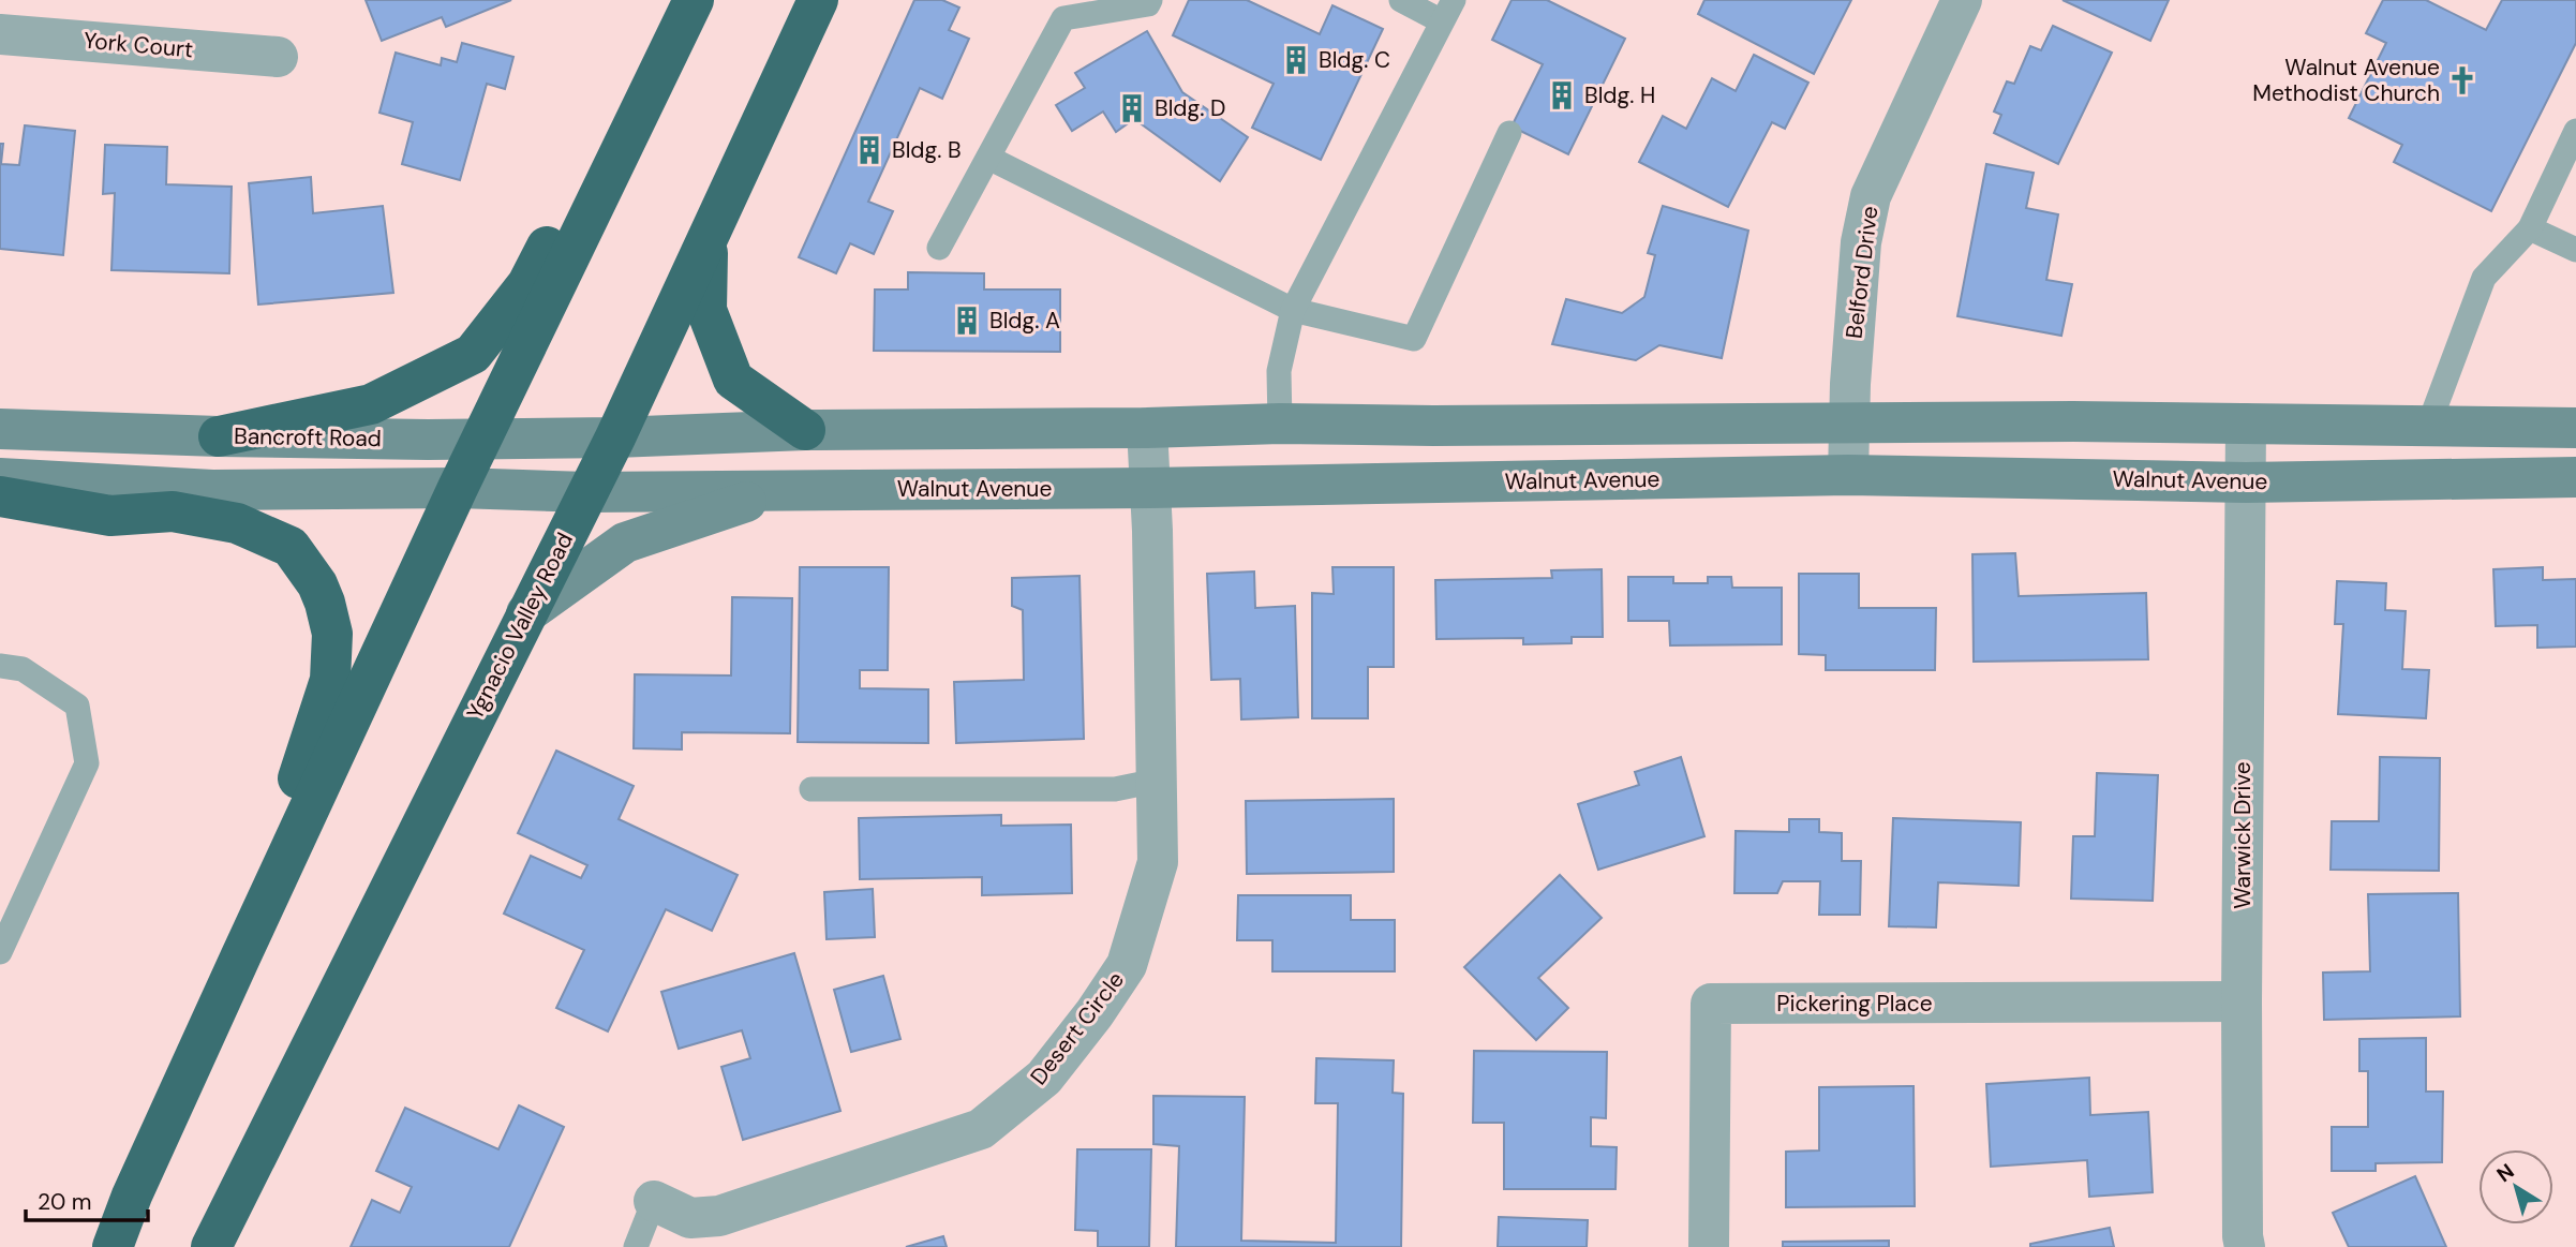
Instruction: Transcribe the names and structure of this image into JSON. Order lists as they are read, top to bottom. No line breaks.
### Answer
{"streets":{"highway":["Ygnacio Valley Road"],"street":["York Court","Belford Drive","Bancroft Road","Walnut Avenue","Warwick Drive","Pickering Place","Desert Circle"]},"crossings":[["Belford Drive","Walnut Avenue"],["Bancroft Road","Ygnacio Valley Road"],["Walnut Avenue","Ygnacio Valley Road"],["Walnut Avenue","Warwick Drive"],["Walnut Avenue","Desert Circle"],["Warwick Drive","Pickering Place"]],"places":{"building":["Bldg. C","Bldg. H","Bldg. D","Bldg. B","Bldg. A"],"church":["Walnut Avenue Methodist Church"]},"scale_bar":"20 m","north":"top left"}
